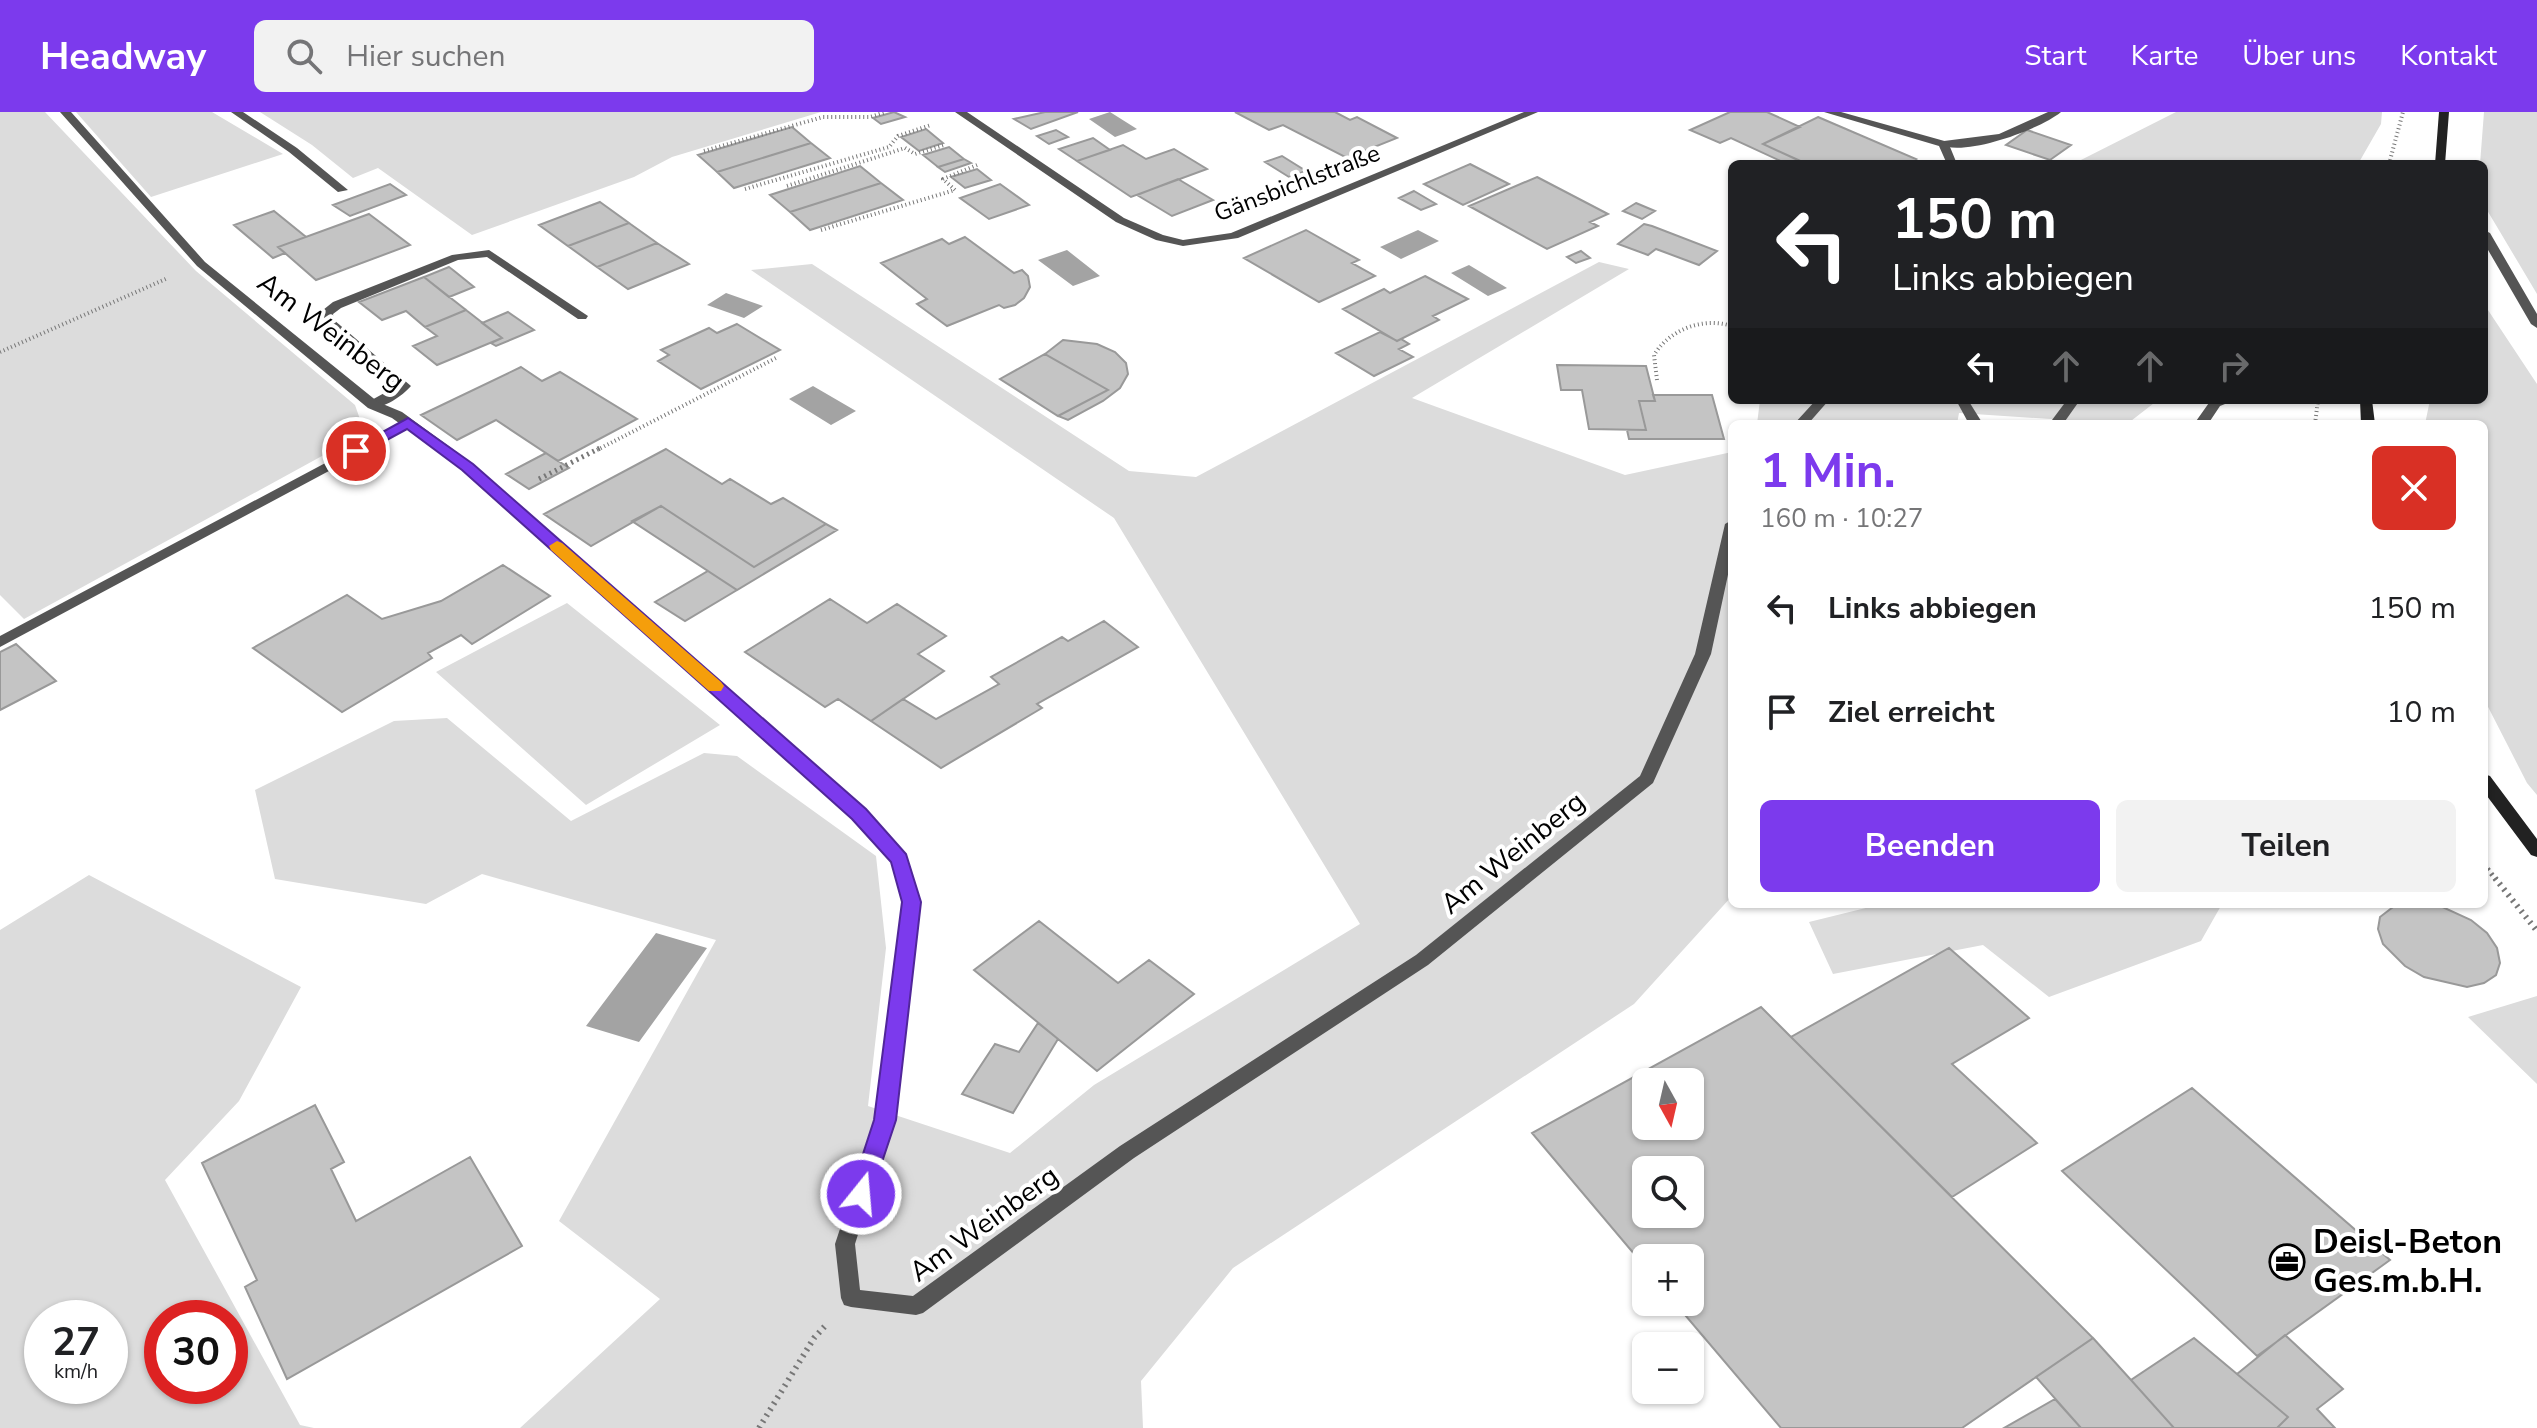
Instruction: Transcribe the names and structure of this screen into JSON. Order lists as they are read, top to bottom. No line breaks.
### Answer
{"streets":{"street":["Gänsbichlstraße","Am Weinberg"]},"places":{"office":["Deisl-Beton Ges.m.b.H."]},"north":"bottom","page":{"header":"Headway","search":"Hier suchen","nav":["Start","Karte","Über uns","Kontakt"],"turn":["150 m","Links abbiegen"],"heading":["1 Min.","160 m · 10:27"],"list":[{"name":"Links abbiegen","value":"150 m"},{"name":"Ziel erreicht","value":"10 m"}],"buttons":["Beenden","Teilen"],"map_buttons":["+","−"],"speed":"27 km/h","limit":"30"}}
